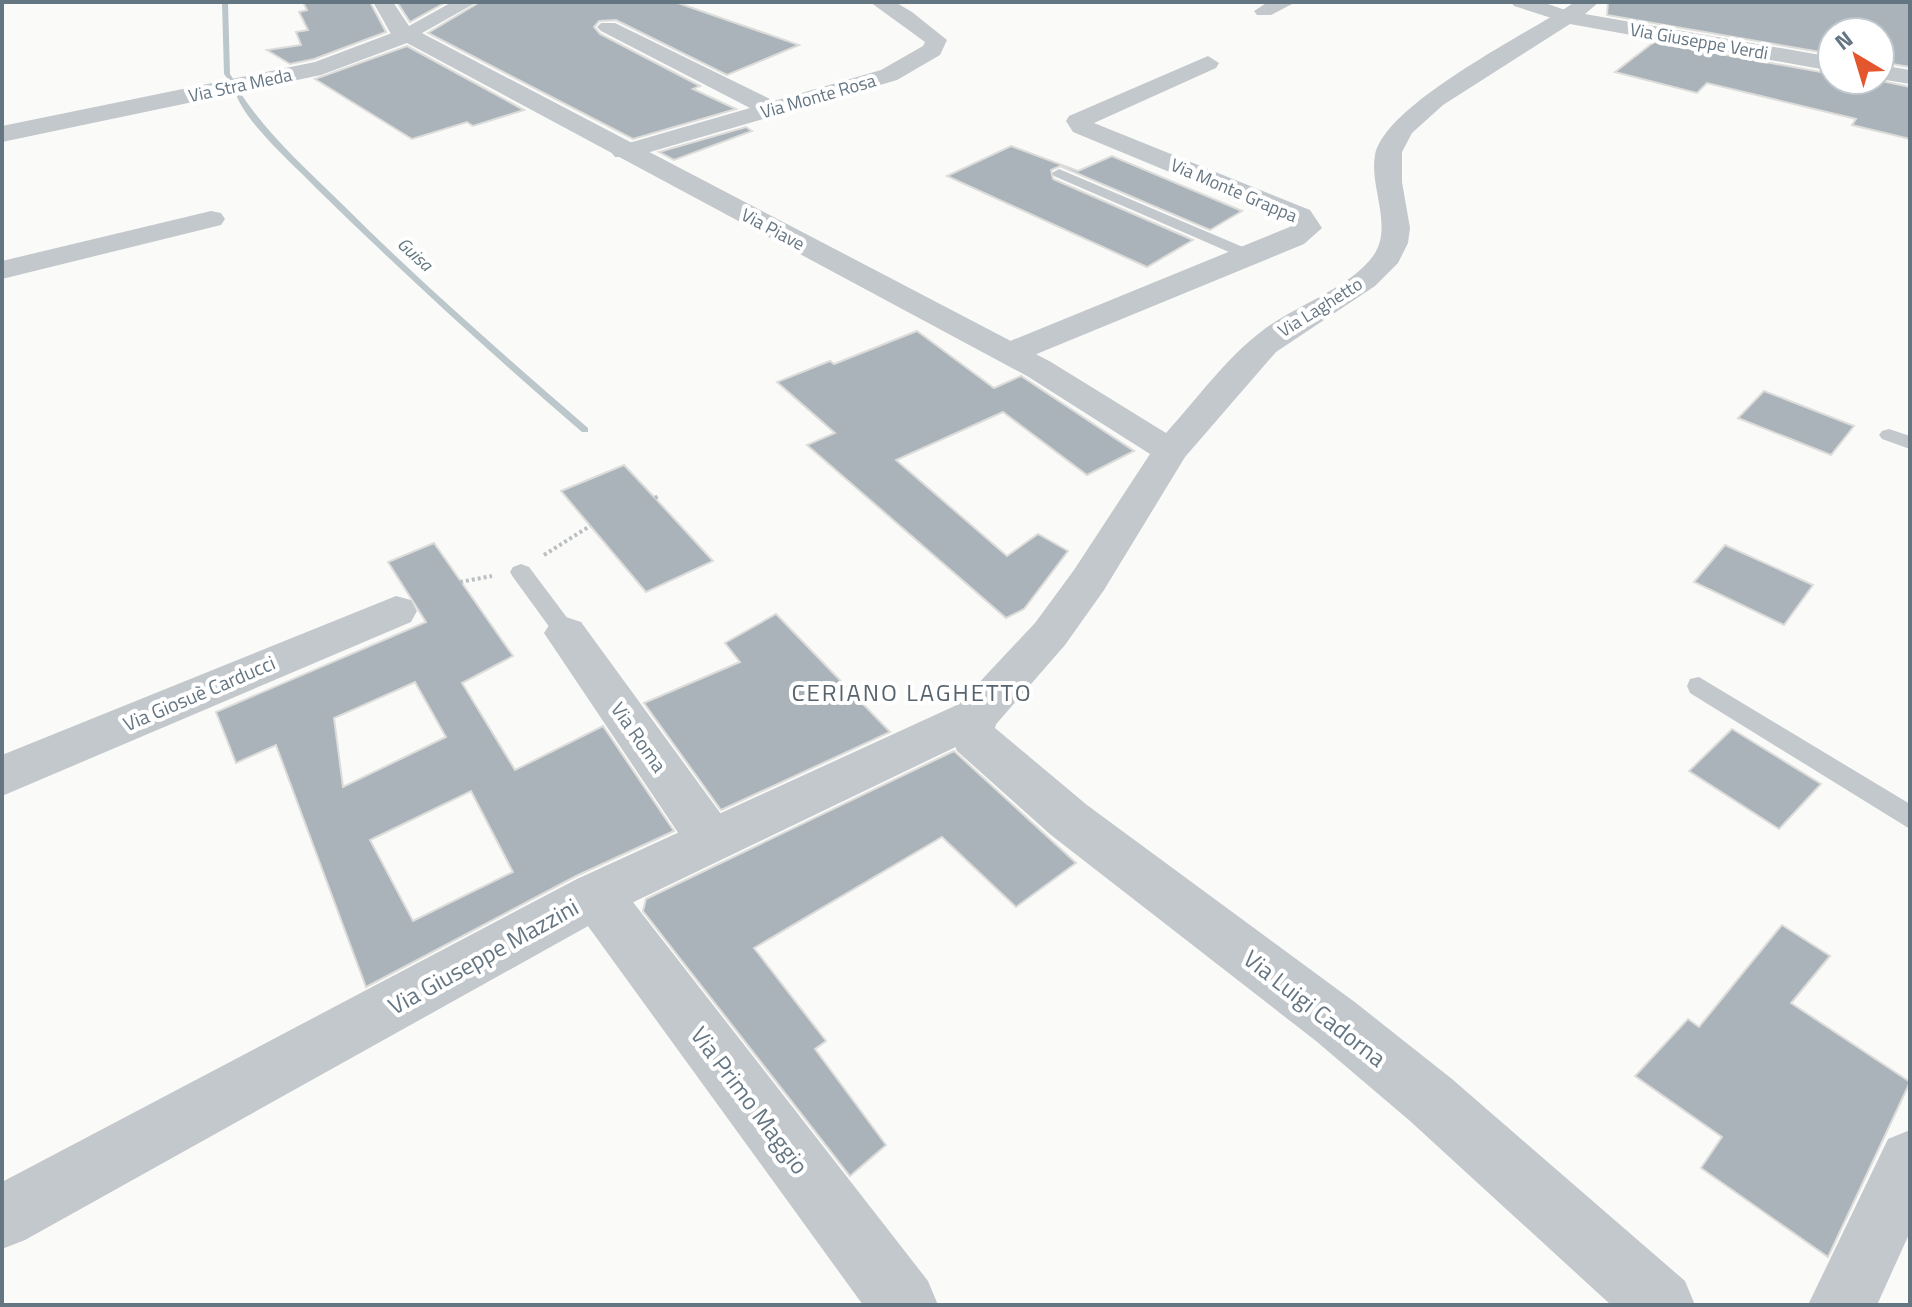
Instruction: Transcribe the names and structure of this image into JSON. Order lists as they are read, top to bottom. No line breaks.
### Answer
{"streets":{"street":["Via Giuseppe Verdi","Via Stra Meda","Via Monte Rosa","Via Monte Grappa","Via Piave","Via Laghetto","Via Giosuè Carducci","Via Roma","Via Giuseppe Mazzini","Via Luigi Cadorna","Via Primo Maggio"]},"crossings":[["Via Giuseppe Verdi","Via Laghetto"],["Via Stra Meda","Via Piave"],["Via Monte Rosa","Via Piave"],["Via Monte Grappa","Via Piave"],["Via Piave","Via Laghetto"],["Via Laghetto","Via Giuseppe Mazzini"],["Via Laghetto","Via Luigi Cadorna"],["Via Roma","Via Giuseppe Mazzini"],["Via Giuseppe Mazzini","Via Luigi Cadorna"],["Via Giuseppe Mazzini","Via Primo Maggio"]],"districts":["CERIANO LAGHETTO"],"water":["Guisa"],"north":"top left"}
